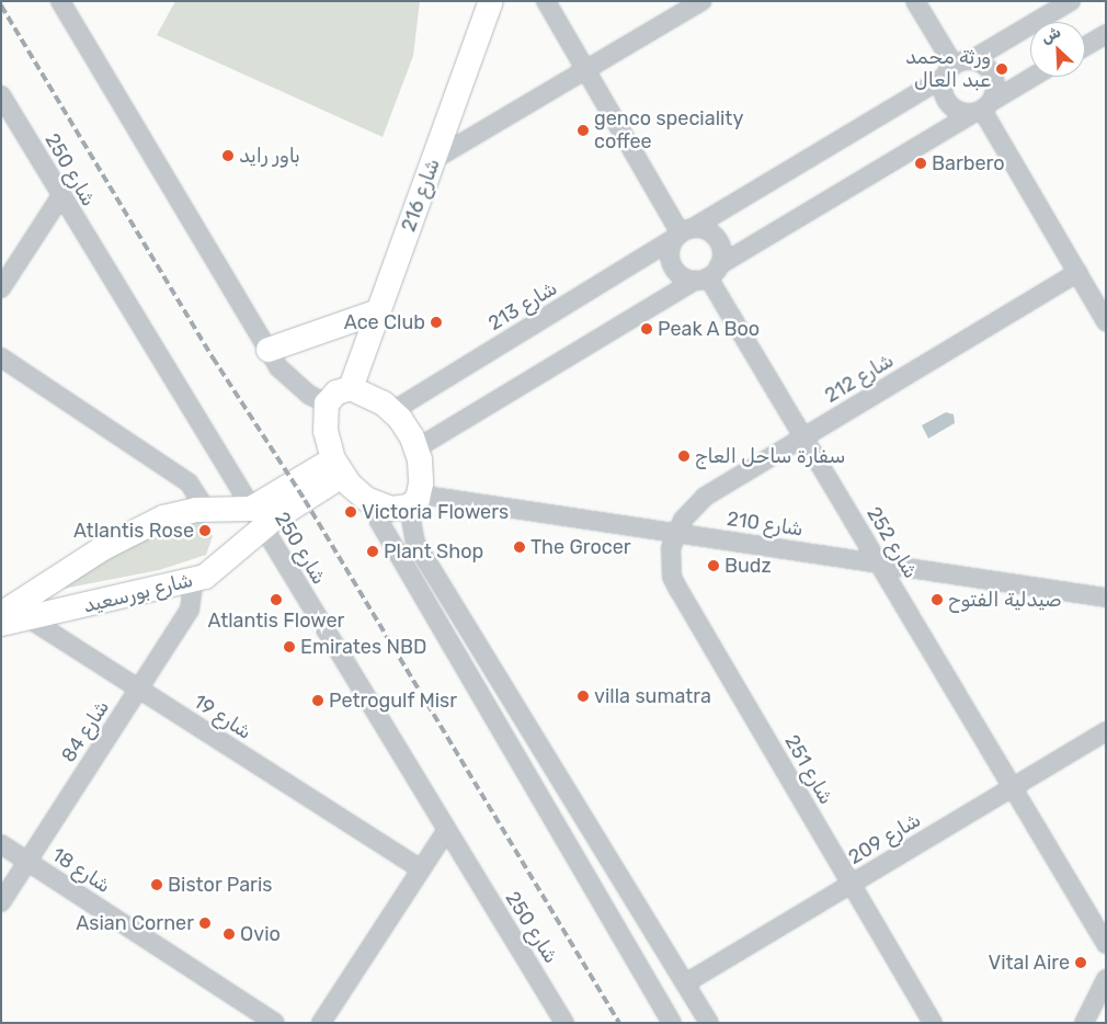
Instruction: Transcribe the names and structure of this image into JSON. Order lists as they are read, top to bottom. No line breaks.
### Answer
{"streets":{"main road":["شارع 216","شارع بورسعيد"],"street":["شارع 250","شارع 213","شارع 212","شارع 210","شارع 252","شارع 19","شارع 84","شارع 251","شارع 209","شارع 18"]},"crossings":[["شارع 250","شارع بورسعيد"],["شارع 216","شارع 213"],["شارع 216","شارع 210"],["شارع 216","شارع بورسعيد"],["شارع 213","شارع 210"],["شارع 213","شارع 252"],["شارع 213","شارع بورسعيد"],["شارع 212","شارع 210"],["شارع 212","شارع 252"],["شارع 212","شارع 251"],["شارع 210","شارع 252"],["شارع 210","شارع بورسعيد"],["شارع 210","شارع 251"],["شارع 252","شارع 209"],["شارع بورسعيد","شارع 19"],["شارع بورسعيد","شارع 84"],["شارع 19","شارع 84"],["شارع 84","شارع 18"],["شارع 251","شارع 209"]],"places":["ورثة محمد عبد العال","genco speciality coffee","باور رايد","Barbero","Ace Club","Peak A Boo","سفارة ساحل العاج","Victoria Flowers","Atlantis Rose","The Grocer","Plant Shop","Budz","Atlantis Flower","صيدلية الفتوح","Emirates NBD","villa sumatra","Petrogulf Misr","Bistor Paris","Asian Corner","Ovio","Vital Aire"],"north":"top left"}
